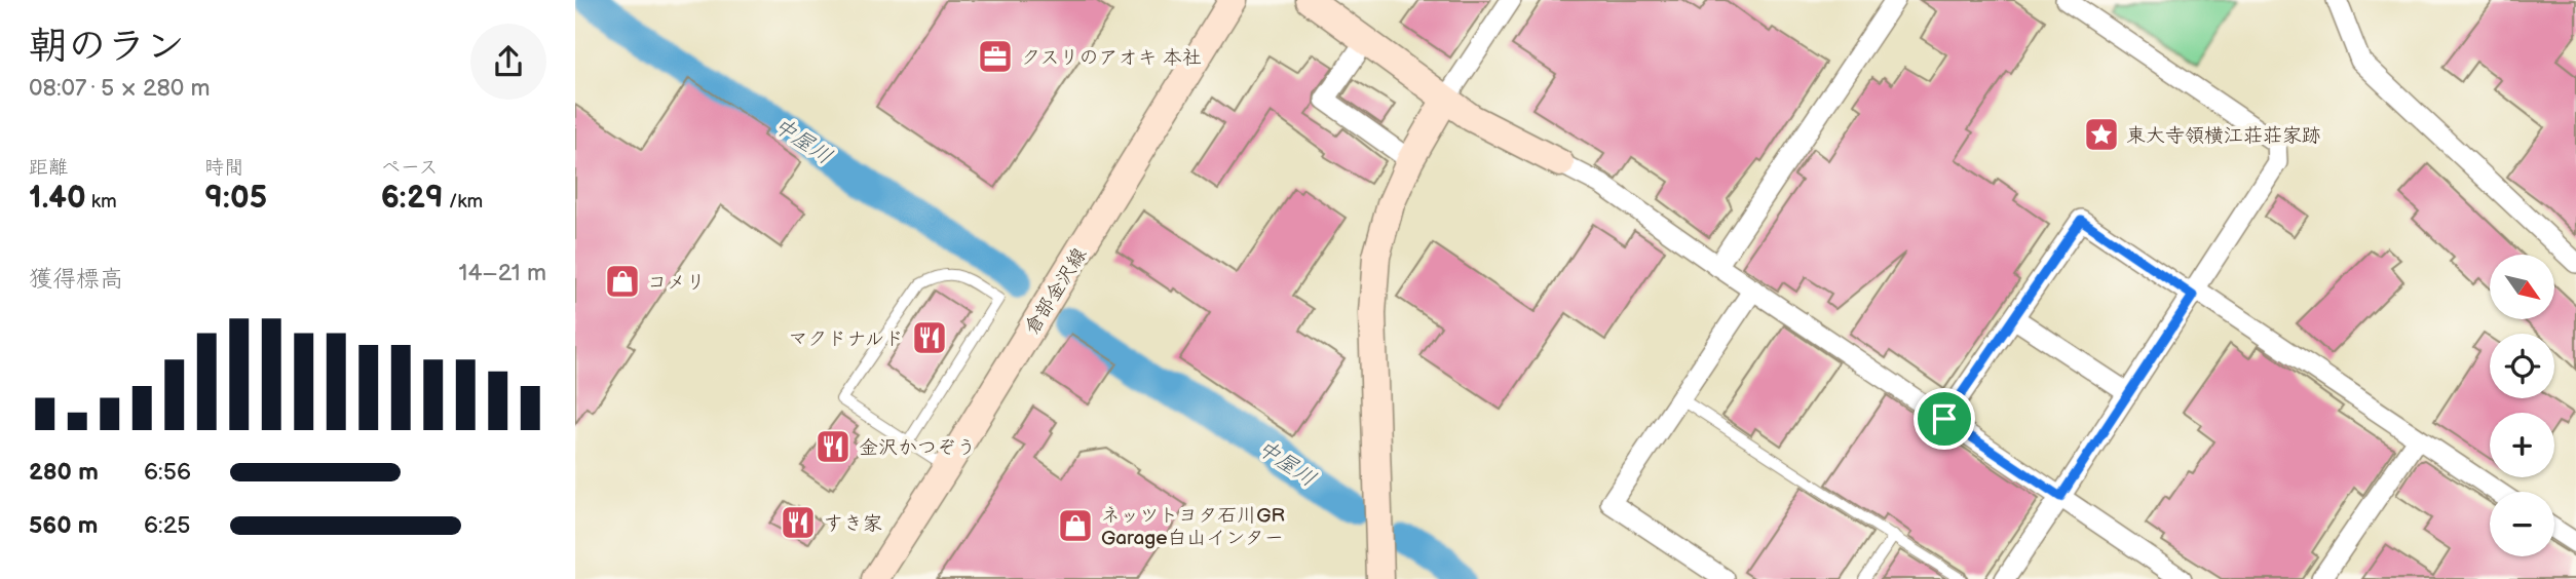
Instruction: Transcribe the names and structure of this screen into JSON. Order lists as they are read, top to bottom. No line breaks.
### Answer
{"streets":{"street":["倉部金沢線"]},"water":["中屋川"],"places":{"office":["クスリのアオキ 本社"],"place":["東大寺領横江荘荘家跡"],"shop":["コメリ","ネッツトヨタ石川GR Garage白山インター"],"restaurant":["マクドナルド","金沢かつぞう","すき家"]},"north":"bottom right","page":{"heading":["朝のラン","08:07 · 5 × 280 m"],"stats":[["距離","1.40 km"],["時間","9:05"],["ペース","6:29 /km"]],"chart":["獲得標高","14–21 m"],"map_buttons":["+","−"],"list":[{"name":"280 m","note":"6:56"},{"name":"560 m","note":"6:25"}]}}
